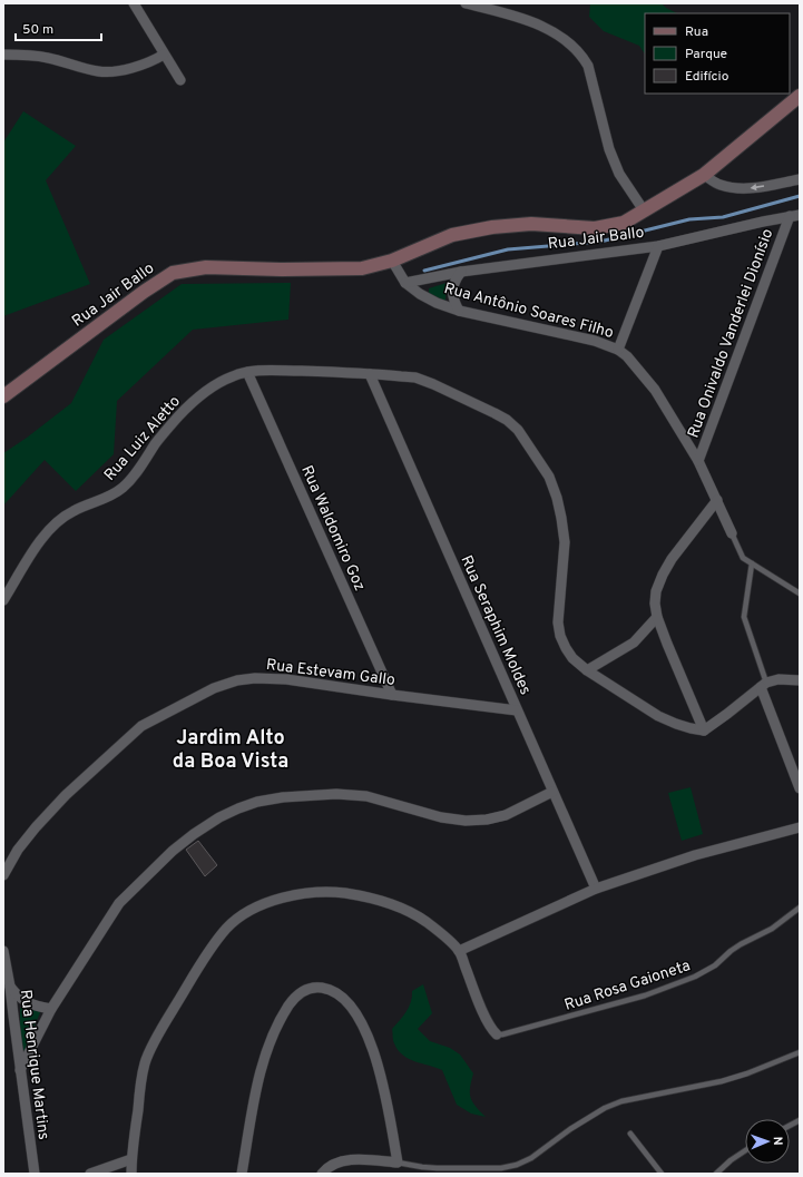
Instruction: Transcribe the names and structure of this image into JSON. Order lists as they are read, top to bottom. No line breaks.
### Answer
{"streets":{"main road":["Rua Jair Ballo"],"street":["Rua Antônio Soares Filho","Rua Onivaldo Vanderlei Dionísio","Rua Luiz Aletto","Rua Waldomiro Goz","Rua Seraphim Moldes","Rua Estevam Gallo","Rua Henrique Martins"],"lane":["Rua Rosa Gaioneta"]},"crossings":[["Rua Jair Ballo","Rua Antônio Soares Filho"],["Rua Jair Ballo","Rua Onivaldo Vanderlei Dionísio"],["Rua Antônio Soares Filho","Rua Onivaldo Vanderlei Dionísio"],["Rua Luiz Aletto","Rua Waldomiro Goz"],["Rua Luiz Aletto","Rua Seraphim Moldes"],["Rua Waldomiro Goz","Rua Estevam Gallo"],["Rua Seraphim Moldes","Rua Estevam Gallo"]],"districts":["Jardim Alto da Boa Vista"],"legend":["Rua","Parque","Edifício"],"scale_bar":"50 m","north":"right"}
